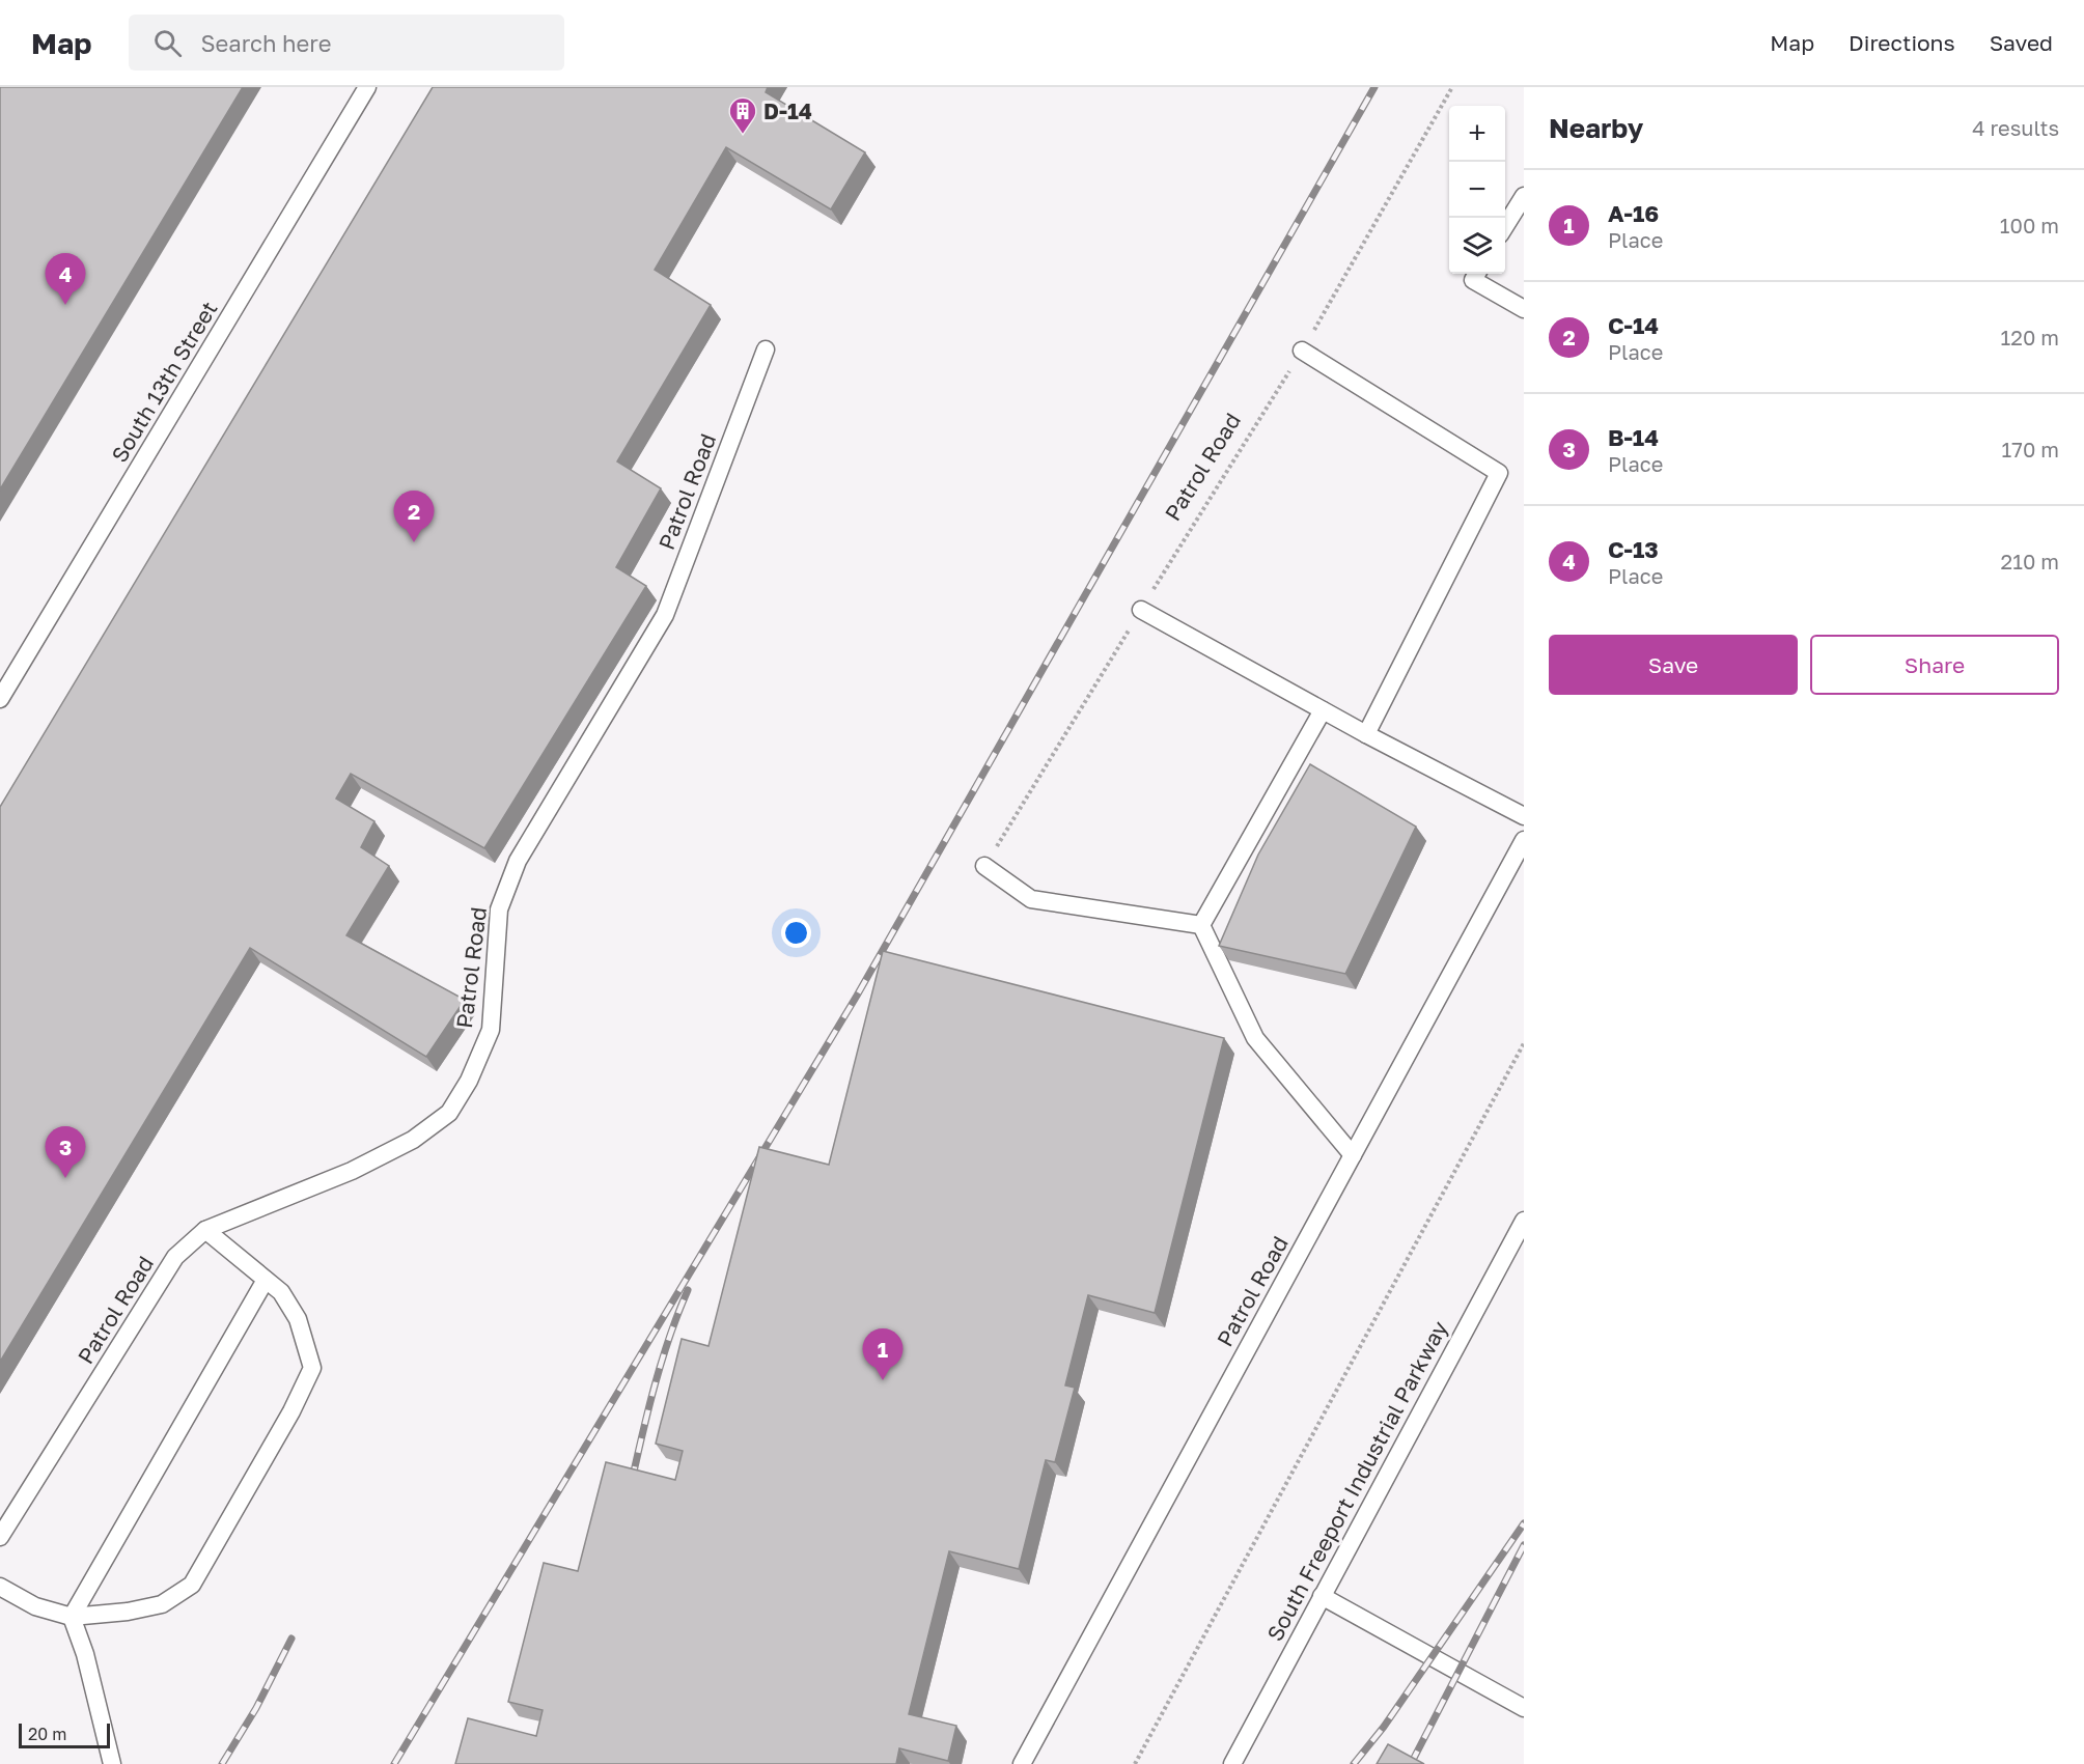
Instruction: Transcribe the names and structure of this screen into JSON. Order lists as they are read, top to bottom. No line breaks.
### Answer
{"streets":{"lane":["South 13th Street","Patrol Road","South Freeport Industrial Parkway"]},"places":{"building":["D-14"]},"scale_bar":"20 m","page":{"header":"Map","search":"Search here","nav":["Map","Directions","Saved"],"heading":["Nearby","4 results"],"map_buttons":["+","−"],"list":[{"mark":"1","name":"A-16","note":"Place","value":"100 m"},{"mark":"2","name":"C-14","note":"Place","value":"120 m"},{"mark":"3","name":"B-14","note":"Place","value":"170 m"},{"mark":"4","name":"C-13","note":"Place","value":"210 m"}],"pins":["4","2","3","1"],"buttons":["Save","Share"],"scale":"20 m"}}
